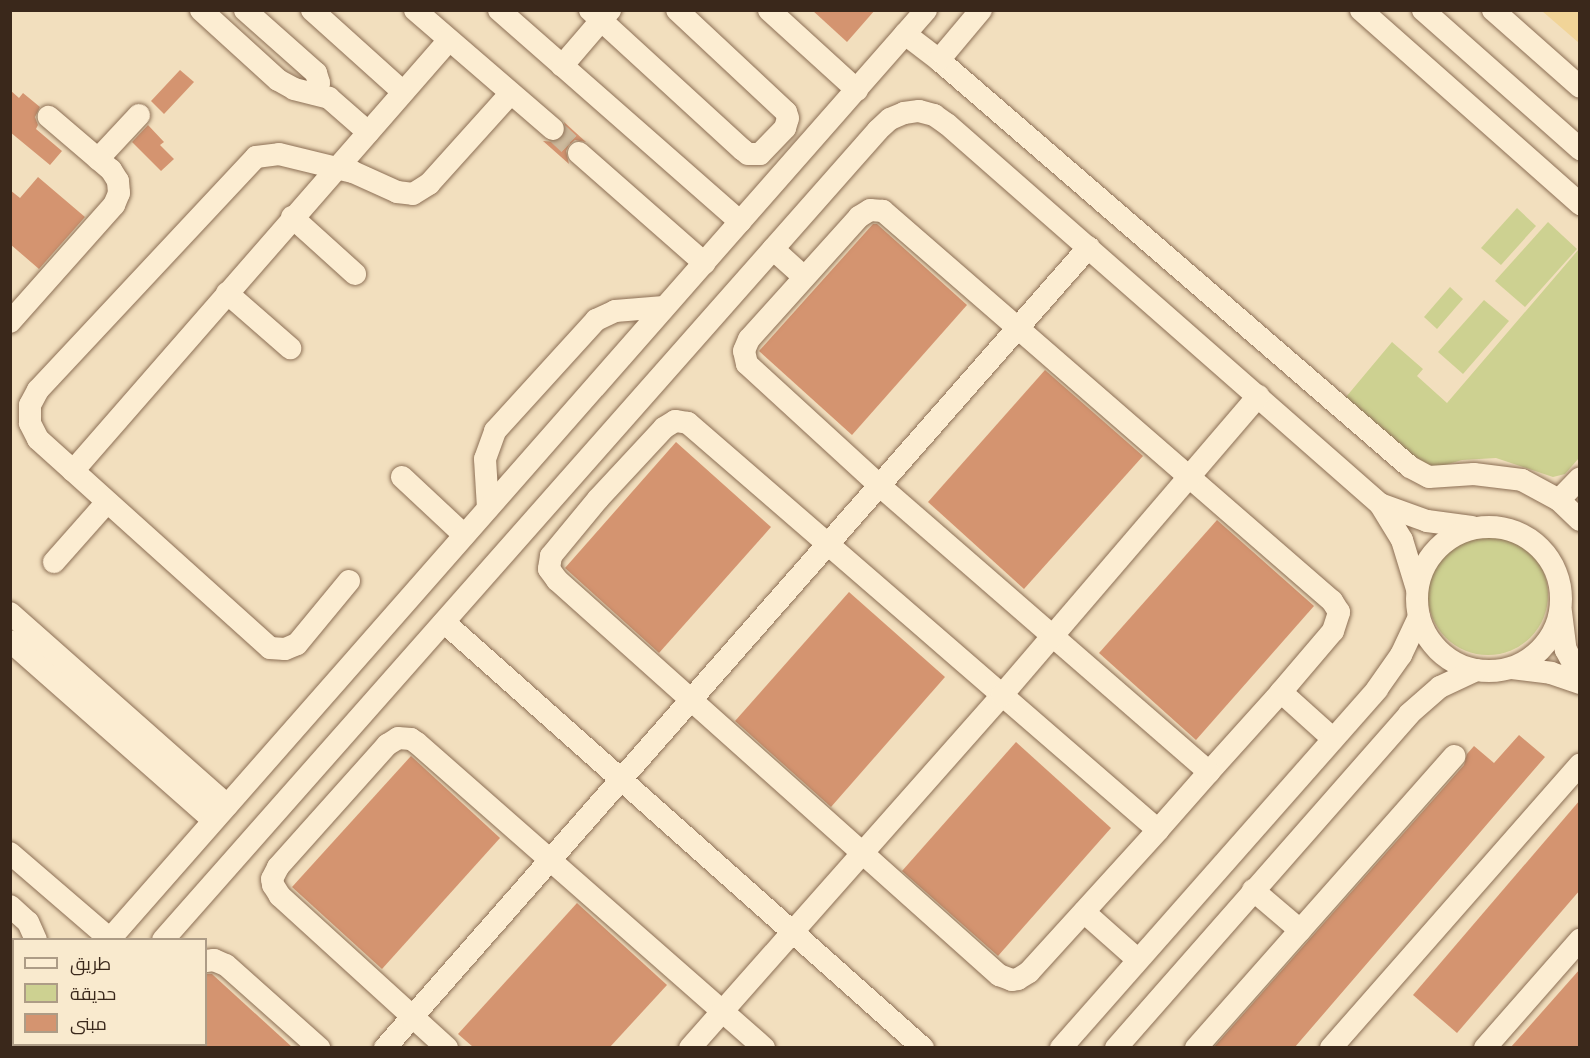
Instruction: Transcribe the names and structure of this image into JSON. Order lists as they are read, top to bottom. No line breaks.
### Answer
{"legend":["طريق","حديقة","مبنى"]}
